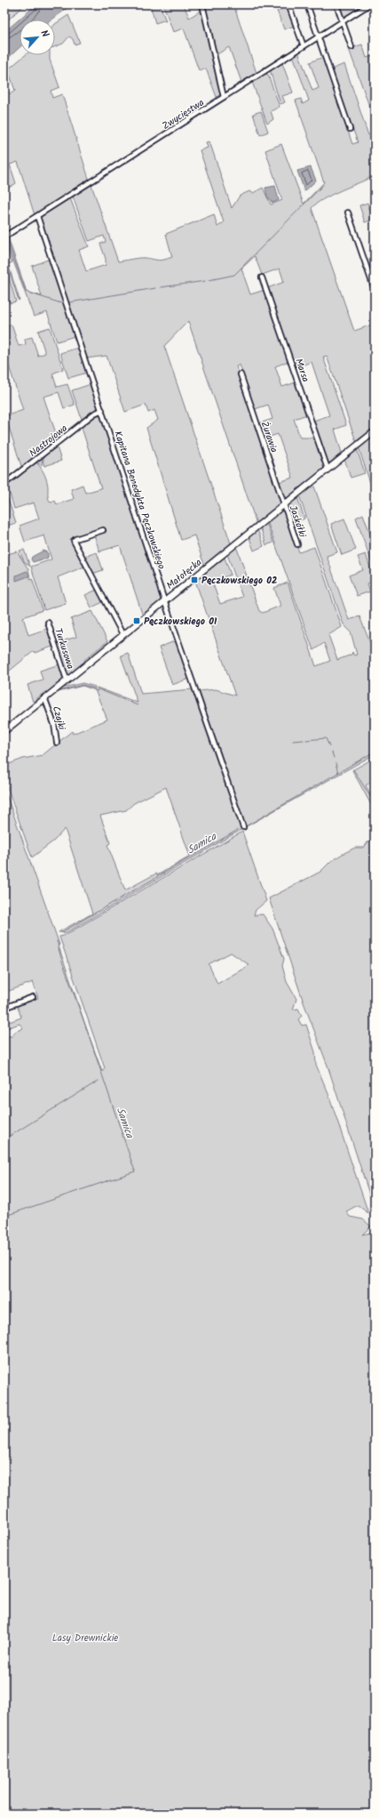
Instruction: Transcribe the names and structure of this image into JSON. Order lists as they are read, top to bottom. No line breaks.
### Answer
{"streets":{"street":["Zwycięstwa","Marsa","Żurawia","Nastrojowa","Kapitana Benedykta Pęczkowskiego","Jaskółki","Małołęcka","Turkusowa","Czajki"]},"crossings":[["Zwycięstwa","Kapitana Benedykta Pęczkowskiego"],["Marsa","Małołęcka"],["Żurawia","Jaskółki"],["Żurawia","Małołęcka"],["Nastrojowa","Kapitana Benedykta Pęczkowskiego"],["Kapitana Benedykta Pęczkowskiego","Małołęcka"],["Jaskółki","Małołęcka"],["Małołęcka","Turkusowa"],["Małołęcka","Czajki"]],"water":["Samica"],"parks":["Lasy Drewnickie"],"places":{"transit":["Pęczkowskiego 02","Pęczkowskiego 01"]},"north":"top right"}
